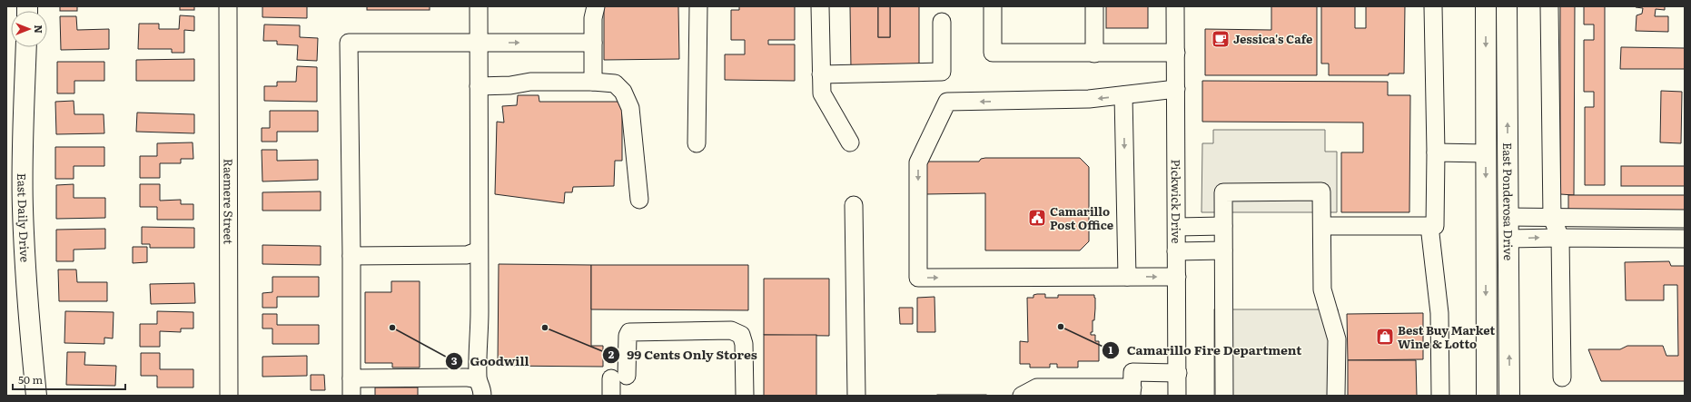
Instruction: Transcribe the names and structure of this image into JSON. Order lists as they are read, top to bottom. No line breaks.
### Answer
{"streets":{"main road":["East Ponderosa Drive","East Daily Drive"],"street":["Raemere Street","Pickwick Drive"]},"places":{"cafe":["Jessica's Cafe"],"public building":["Camarillo Post Office"],"other":["Camarillo Fire Department","Goodwill","99 Cents Only Stores"],"shop":["Best Buy Market Wine & Lotto"]},"scale_bar":"50 m","north":"right"}
